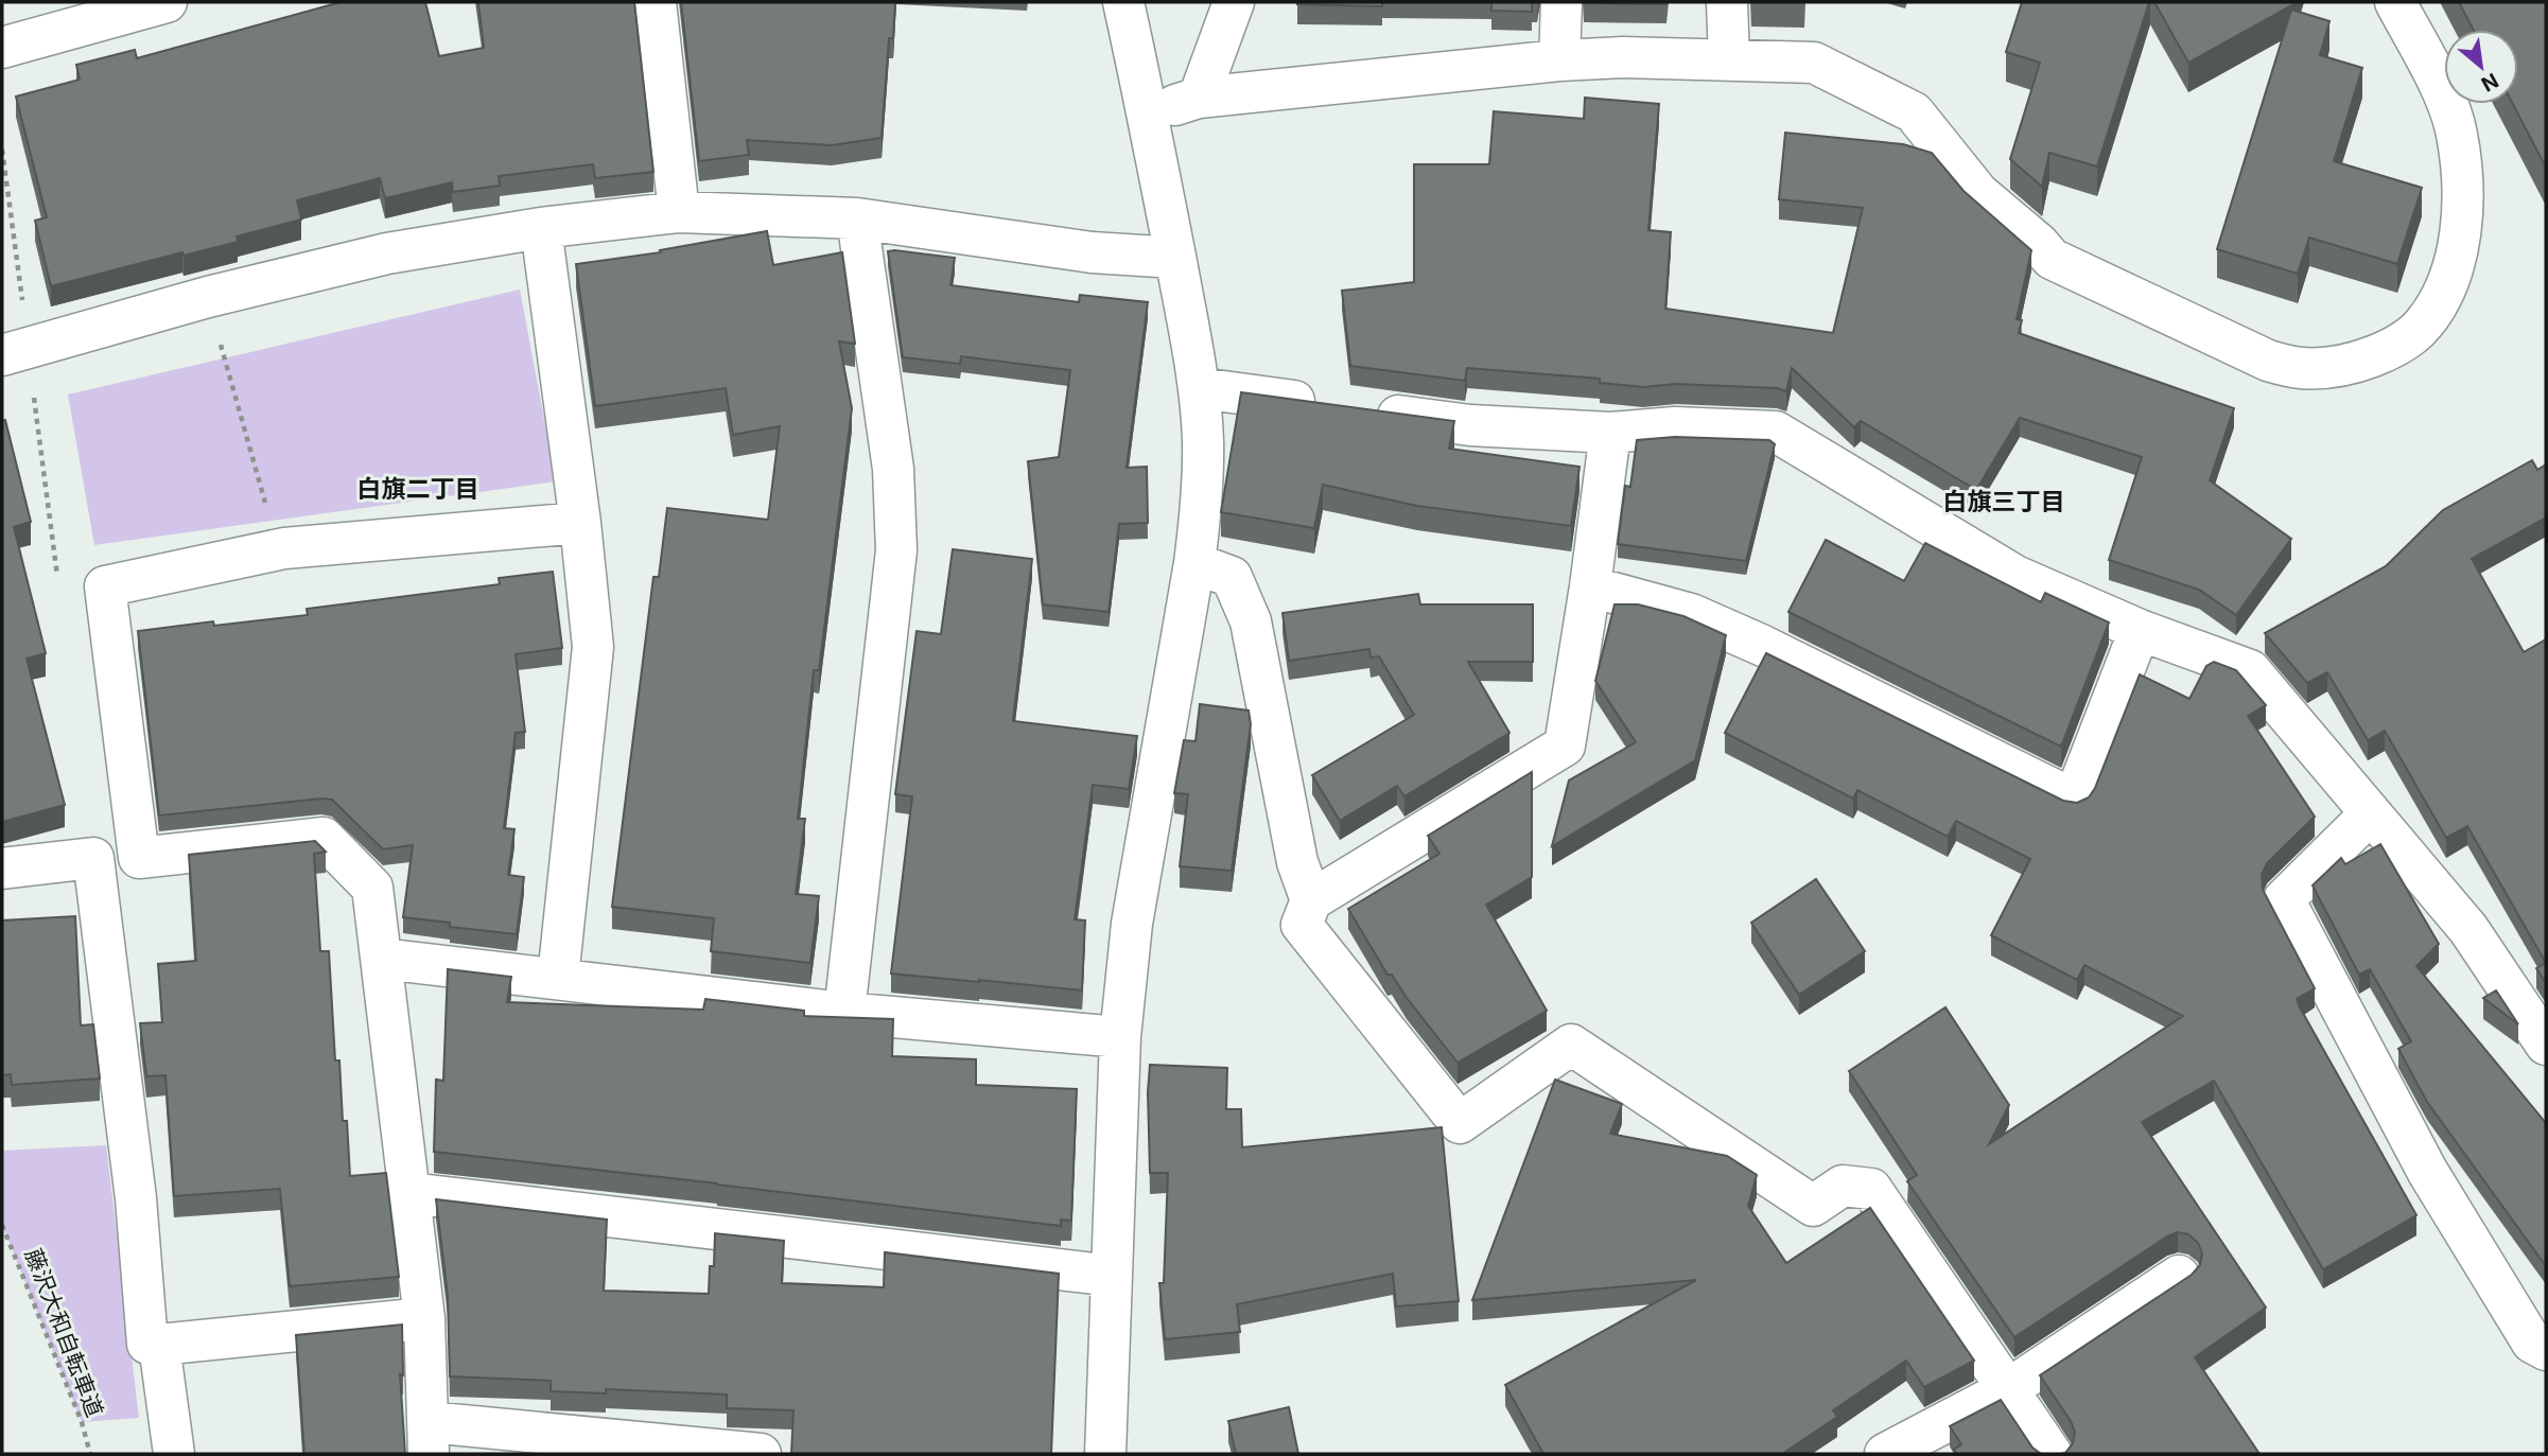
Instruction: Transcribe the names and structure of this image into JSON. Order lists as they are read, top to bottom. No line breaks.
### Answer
{"streets":{"path":["藤沢大和自転車道"]},"districts":["白旗二丁目","白旗三丁目"],"north":"bottom right"}
